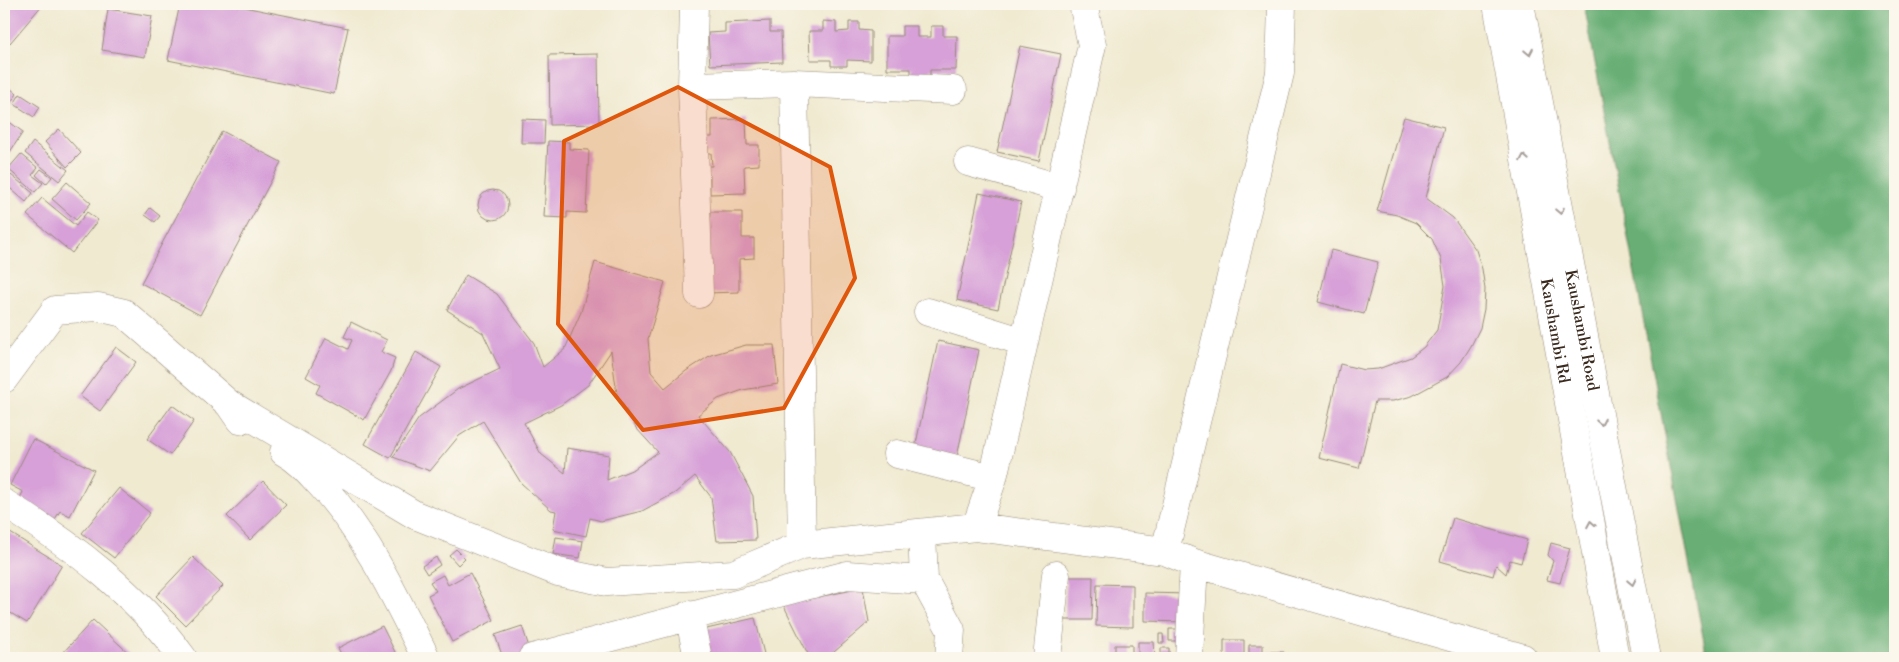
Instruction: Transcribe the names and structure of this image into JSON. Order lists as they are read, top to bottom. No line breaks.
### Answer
{"streets":{"street":["Kaushambi Rd","Kaushambi Road"]},"one_way":["Kaushambi Rd","Kaushambi Road"]}
